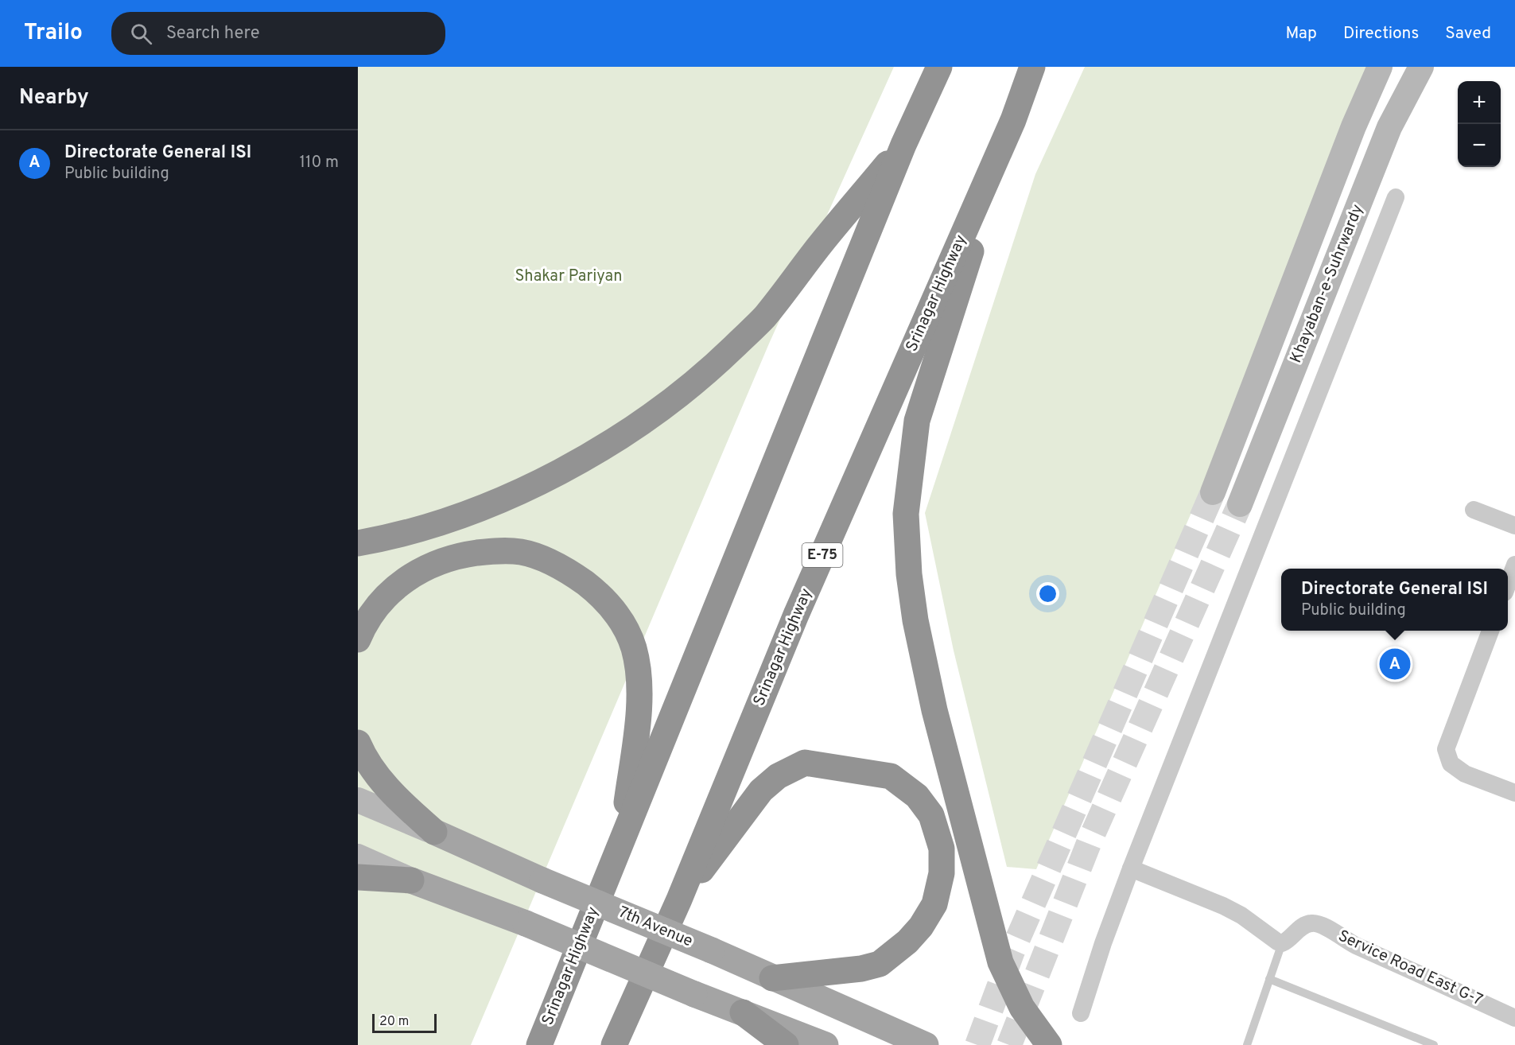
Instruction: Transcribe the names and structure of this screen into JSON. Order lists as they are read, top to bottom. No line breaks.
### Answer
{"streets":{"highway":["Srinagar Highway","E-75"],"main road":["Khayaban-e-Suhrwardy","7th Avenue"],"street":["Service Road East G-7"]},"parks":["Shakar Pariyan"],"scale_bar":"20 m","page":{"header":"Trailo","search":"Search here","nav":["Map","Directions","Saved"],"heading":"Nearby","map_buttons":["+","−"],"list":[{"mark":"A","name":"Directorate General ISI","note":"Public building","value":"110 m"}],"popup":["Directorate General ISI","Public building"],"pins":"A","scale":"20 m"}}
